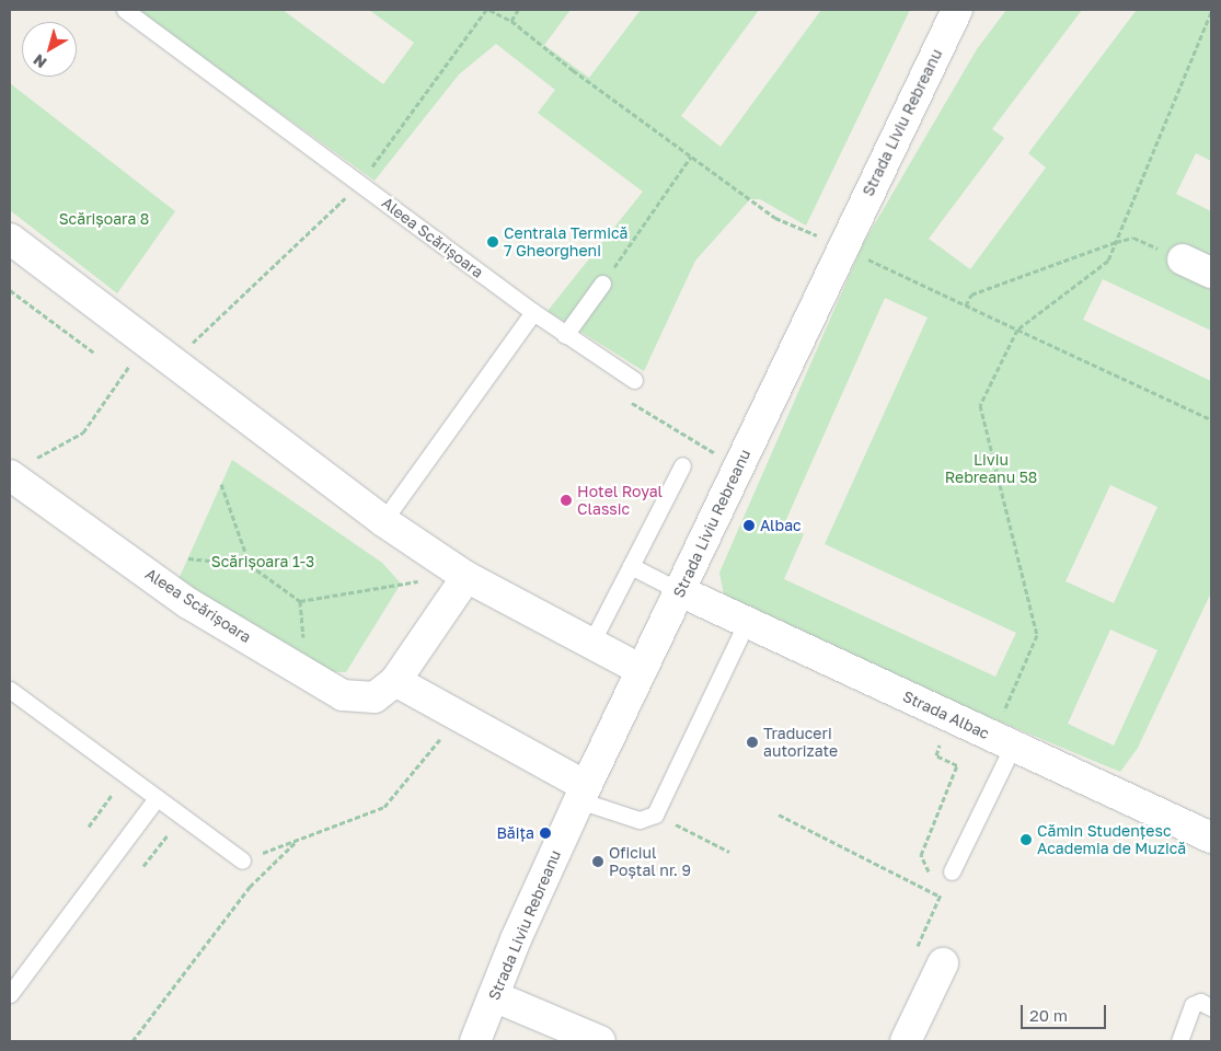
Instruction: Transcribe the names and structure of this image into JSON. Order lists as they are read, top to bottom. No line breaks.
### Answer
{"streets":{"street":["Strada Liviu Rebreanu","Aleea Scărișoara","Strada Albac"]},"crossings":[["Strada Liviu Rebreanu","Strada Albac"]],"parks":["Scărișoara 8","Liviu Rebreanu 58","Scărișoara 1-3"],"places":["Centrala Termică 7 Gheorgheni","Hotel Royal Classic","Albac","Traduceri autorizate","Băița","Cămin Studențesc Academia de Muzică","Oficiul Poștal nr. 9"],"scale_bar":"20 m","north":"bottom left"}
